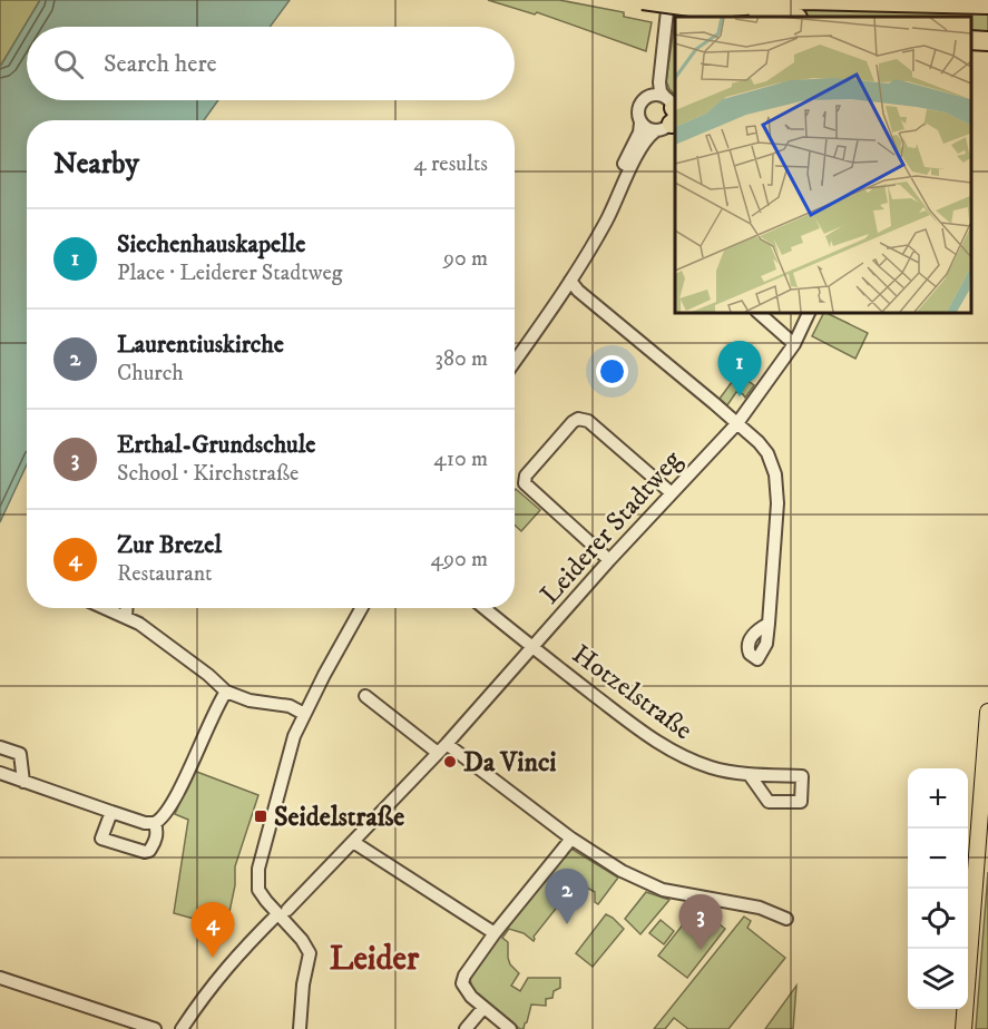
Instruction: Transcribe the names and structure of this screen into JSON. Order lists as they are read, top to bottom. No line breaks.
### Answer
{"streets":{"street":["Leiderer Stadtweg","Hotzelstraße"]},"crossings":[["Leiderer Stadtweg","Hotzelstraße"]],"districts":["Leider"],"places":{"other":["Da Vinci"],"transit":["Seidelstraße"]},"page":{"search":"Search here","heading":["Nearby","4 results"],"list":[{"mark":"1","name":"Siechenhauskapelle","note":"Place · Leiderer Stadtweg","value":"90 m"},{"mark":"2","name":"Laurentiuskirche","note":"Church","value":"380 m"},{"mark":"3","name":"Erthal-Grundschule","note":"School · Kirchstraße","value":"410 m"},{"mark":"4","name":"Zur Brezel","note":"Restaurant","value":"490 m"}],"pins":["1","2","3","4"],"map_buttons":["+","−"]}}
